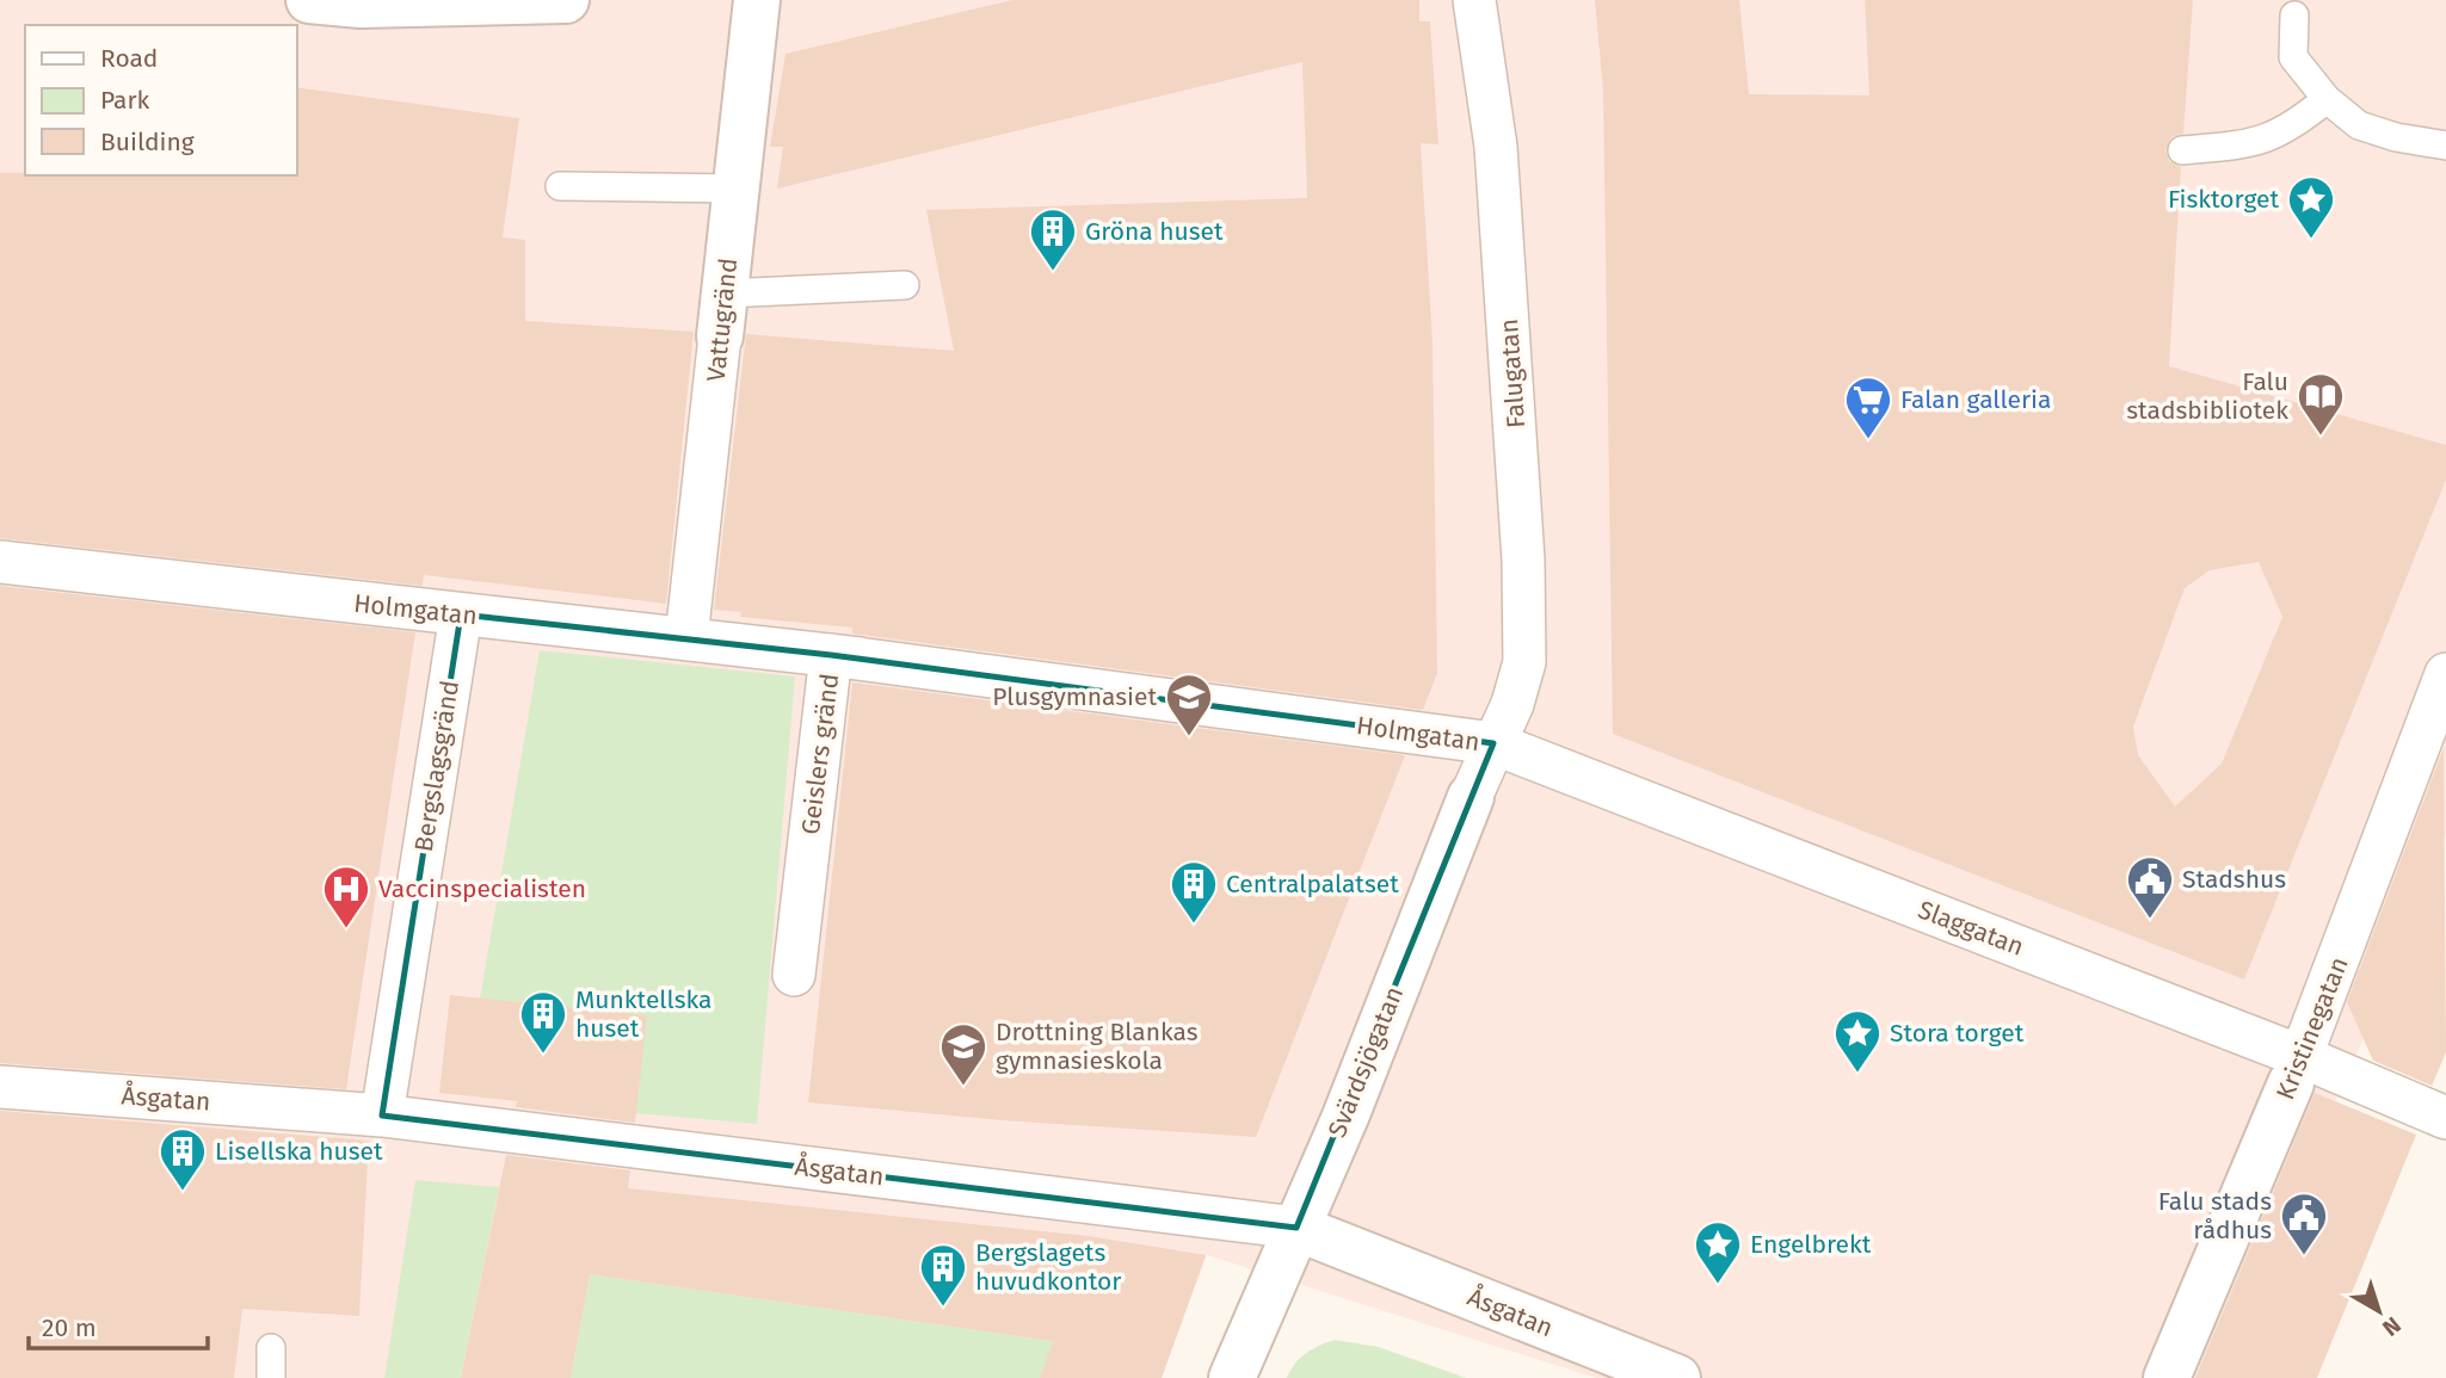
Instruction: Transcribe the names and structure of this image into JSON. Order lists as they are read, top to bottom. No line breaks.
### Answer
{"streets":{"street":["Vattugränd","Falugatan","Holmgatan","Geislers gränd","Bergslagsgränd","Slaggatan","Kristinegatan","Svärdsjögatan","Åsgatan"]},"crossings":[["Vattugränd","Holmgatan"],["Falugatan","Holmgatan"],["Falugatan","Slaggatan"],["Falugatan","Svärdsjögatan"],["Holmgatan","Geislers gränd"],["Holmgatan","Bergslagsgränd"],["Holmgatan","Slaggatan"],["Holmgatan","Svärdsjögatan"],["Bergslagsgränd","Åsgatan"],["Slaggatan","Kristinegatan"],["Slaggatan","Svärdsjögatan"],["Svärdsjögatan","Åsgatan"]],"places":{"place":["Fisktorget","Stora torget","Engelbrekt"],"building":["Gröna huset","Centralpalatset","Munktellska huset","Lisellska huset","Bergslagets huvudkontor"],"library":["Falu stadsbibliotek"],"supermarket":["Falan galleria"],"school or university":["Plusgymnasiet","Drottning Blankas gymnasieskola"],"public building":["Stadshus","Falu stads rådhus"],"hospital":["Vaccinspecialisten"]},"legend":["Road","Park","Building"],"scale_bar":"20 m","north":"bottom right"}
